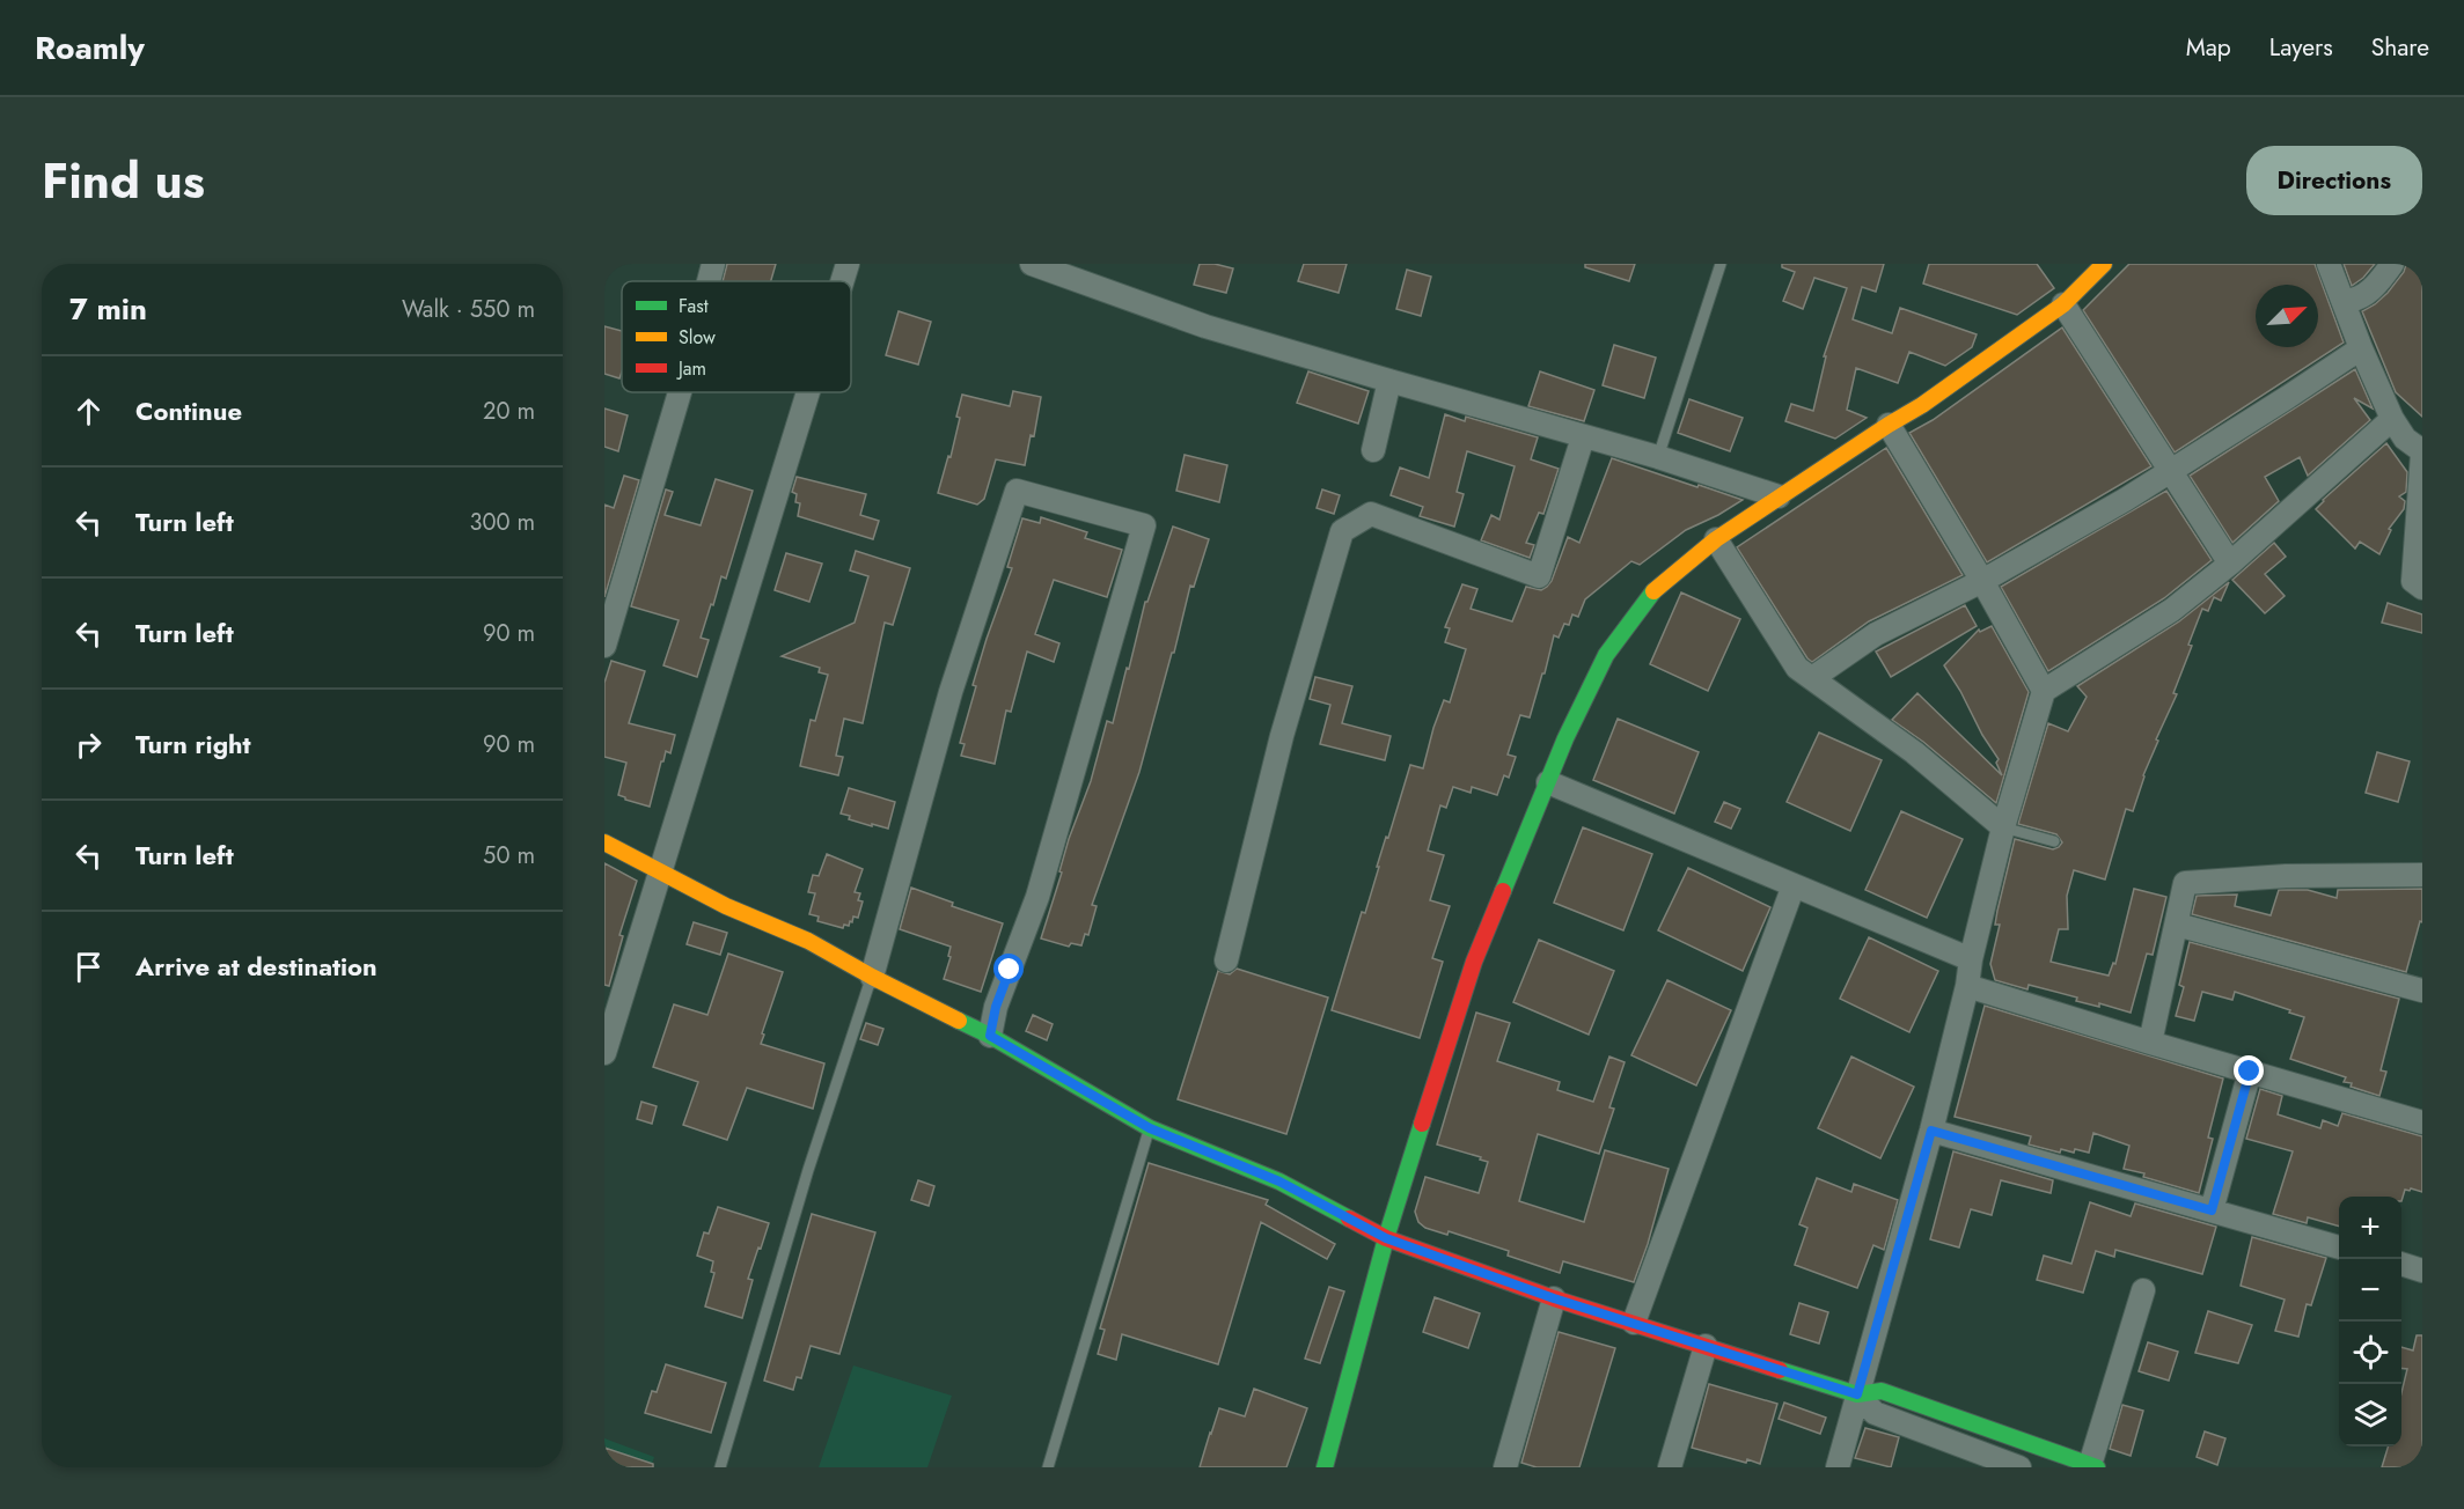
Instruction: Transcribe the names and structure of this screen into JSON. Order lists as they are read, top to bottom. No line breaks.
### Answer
{"legend":["Fast","Slow","Jam"],"north":"top right","page":{"header":"Roamly","nav":["Map","Layers","Share"],"title":"Find us","buttons":"Directions","heading":["7 min","Walk · 550 m"],"list":[["Continue","20 m"],["Turn left","300 m"],["Turn left","90 m"],["Turn right","90 m"],["Turn left","50 m"],"Arrive at destination"],"map_buttons":["+","−"]}}
